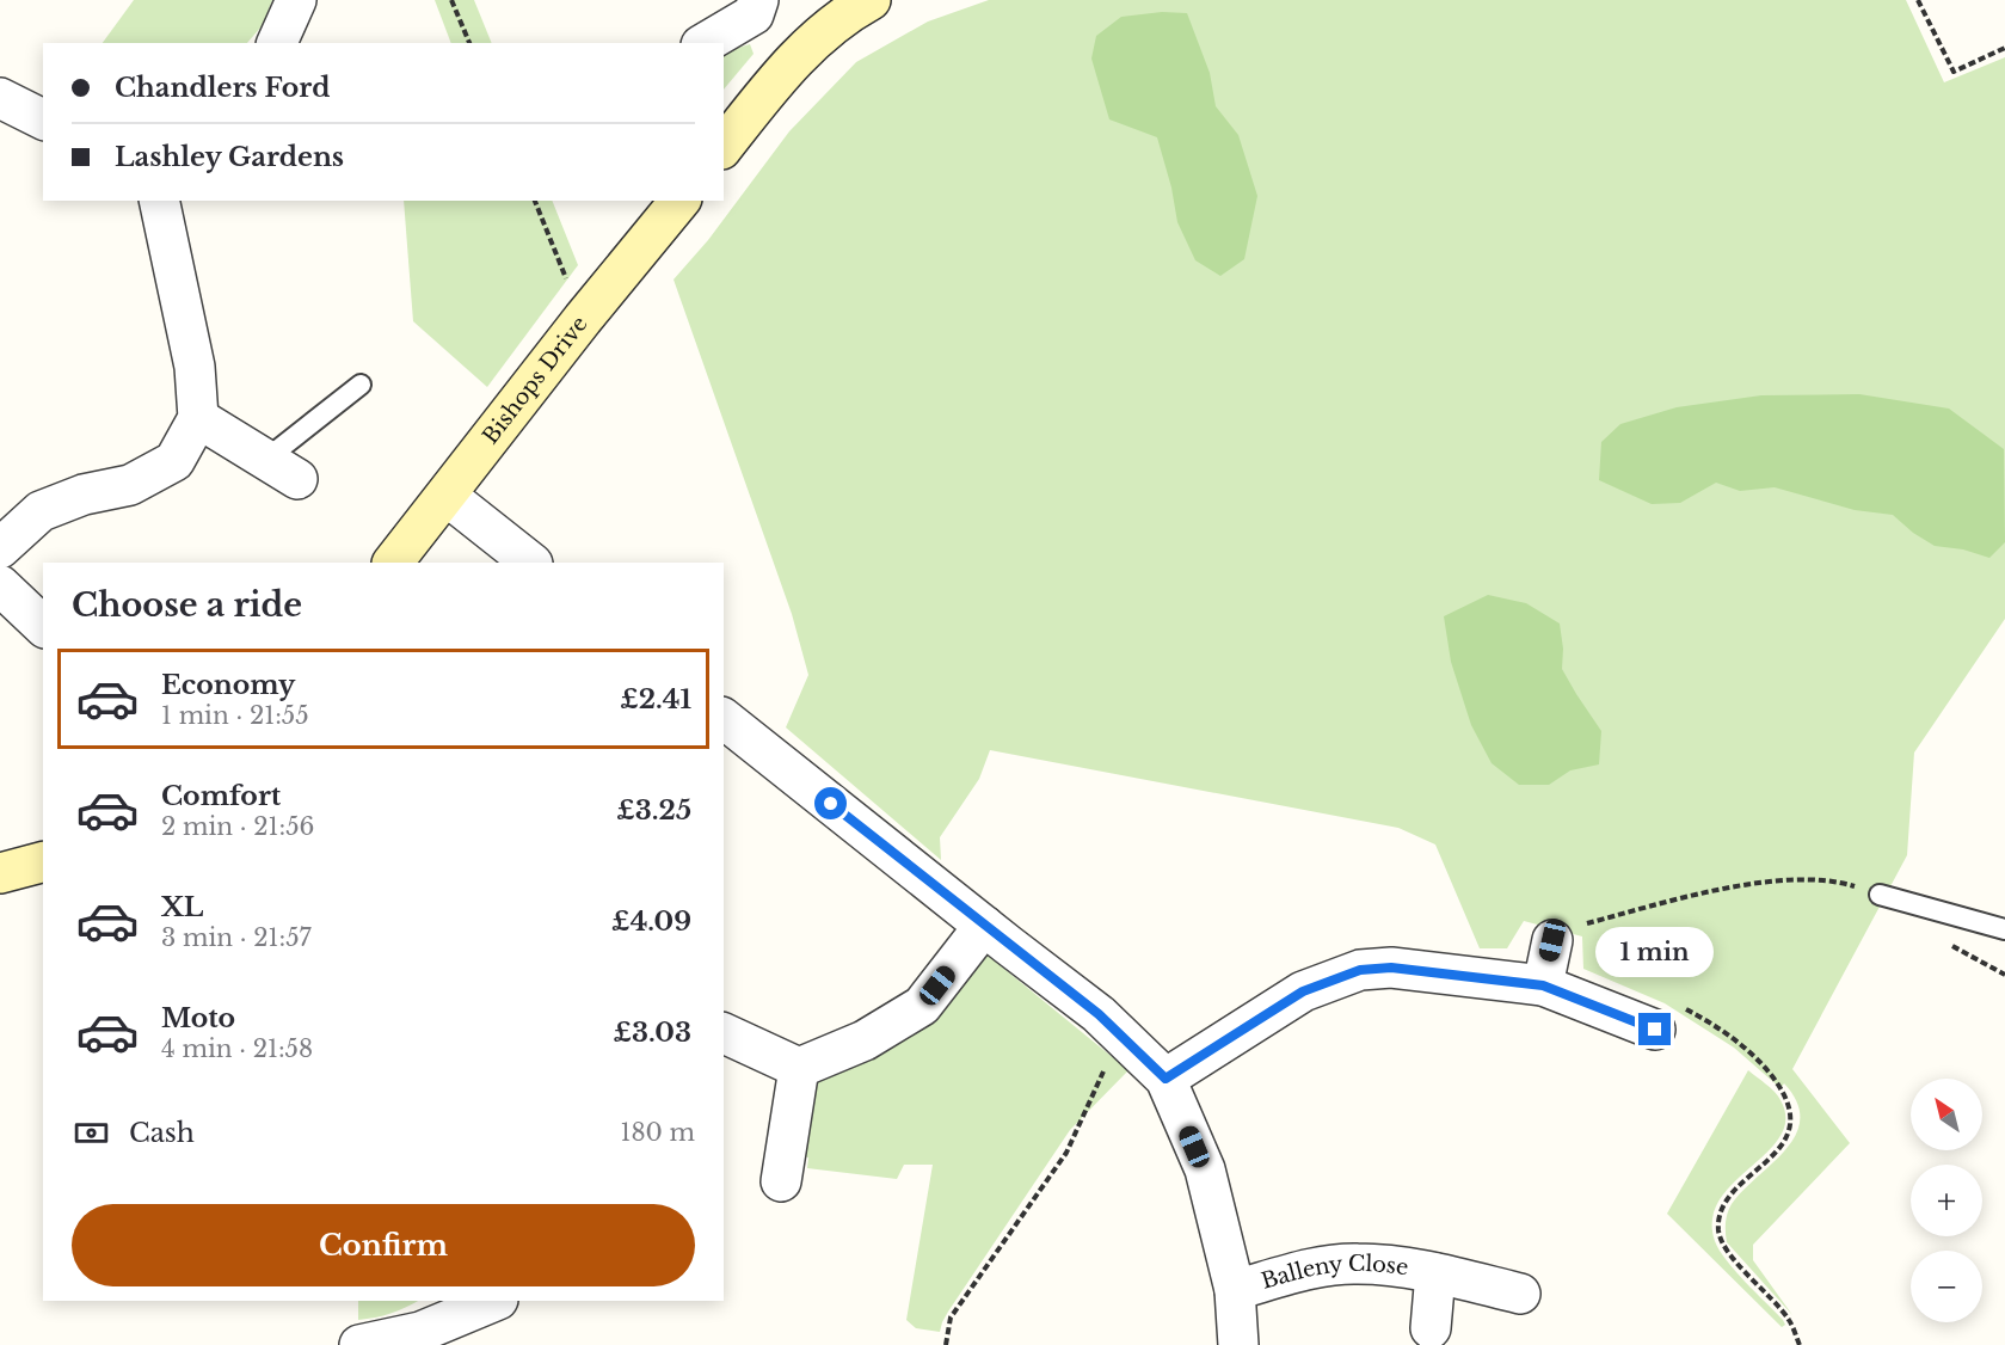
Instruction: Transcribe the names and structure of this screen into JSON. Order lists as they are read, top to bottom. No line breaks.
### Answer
{"streets":{"street":["Bishops Drive","Balleny Close"]},"north":"top left","page":{"banner":["Chandlers Ford","Lashley Gardens"],"heading":"Choose a ride","list":[{"name":"Economy","note":"1 min · 21:55","value":"£2.41"},{"name":"Comfort","note":"2 min · 21:56","value":"£3.25"},{"name":"XL","note":"3 min · 21:57","value":"£4.09"},{"name":"Moto","note":"4 min · 21:58","value":"£3.03"}],"bubble":"1 min","map_buttons":["+","−"],"pay":["Cash","180 m"],"buttons":"Confirm"}}
